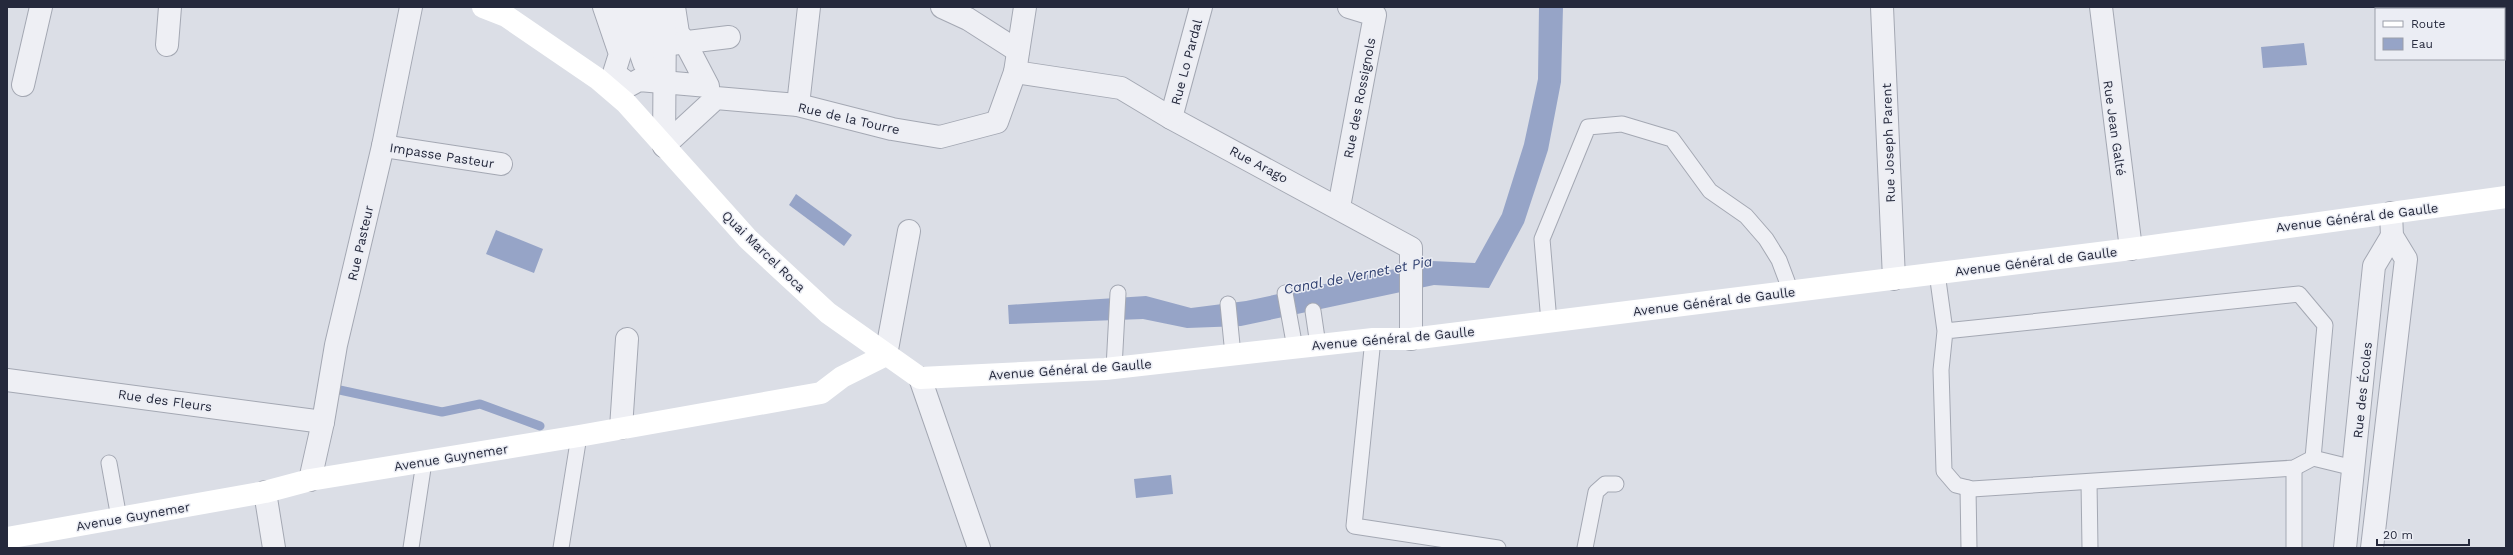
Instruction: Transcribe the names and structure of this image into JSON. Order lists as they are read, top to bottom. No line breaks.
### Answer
{"streets":{"main road":["Avenue Général de Gaulle","Quai Marcel Roca","Avenue Guynemer"],"street":["Rue Lo Pardal","Rue des Rossignols","Rue de la Tourre","Rue Jean Galté","Rue Joseph Parent","Impasse Pasteur","Rue Arago","Rue Pasteur","Rue des Écoles","Rue des Fleurs"]},"crossings":[["Rue Lo Pardal","Rue Arago"],["Rue des Rossignols","Rue Arago"],["Rue de la Tourre","Rue Arago"],["Rue de la Tourre","Quai Marcel Roca"],["Rue Jean Galté","Avenue Général de Gaulle"],["Rue Joseph Parent","Avenue Général de Gaulle"],["Impasse Pasteur","Rue Pasteur"],["Rue Arago","Avenue Général de Gaulle"],["Avenue Général de Gaulle","Quai Marcel Roca"],["Rue Pasteur","Rue des Fleurs"],["Rue Pasteur","Avenue Guynemer"],["Quai Marcel Roca","Avenue Guynemer"]],"water":["Canal de Vernet et Pia"],"legend":["Route","Eau"],"scale_bar":"20 m"}
